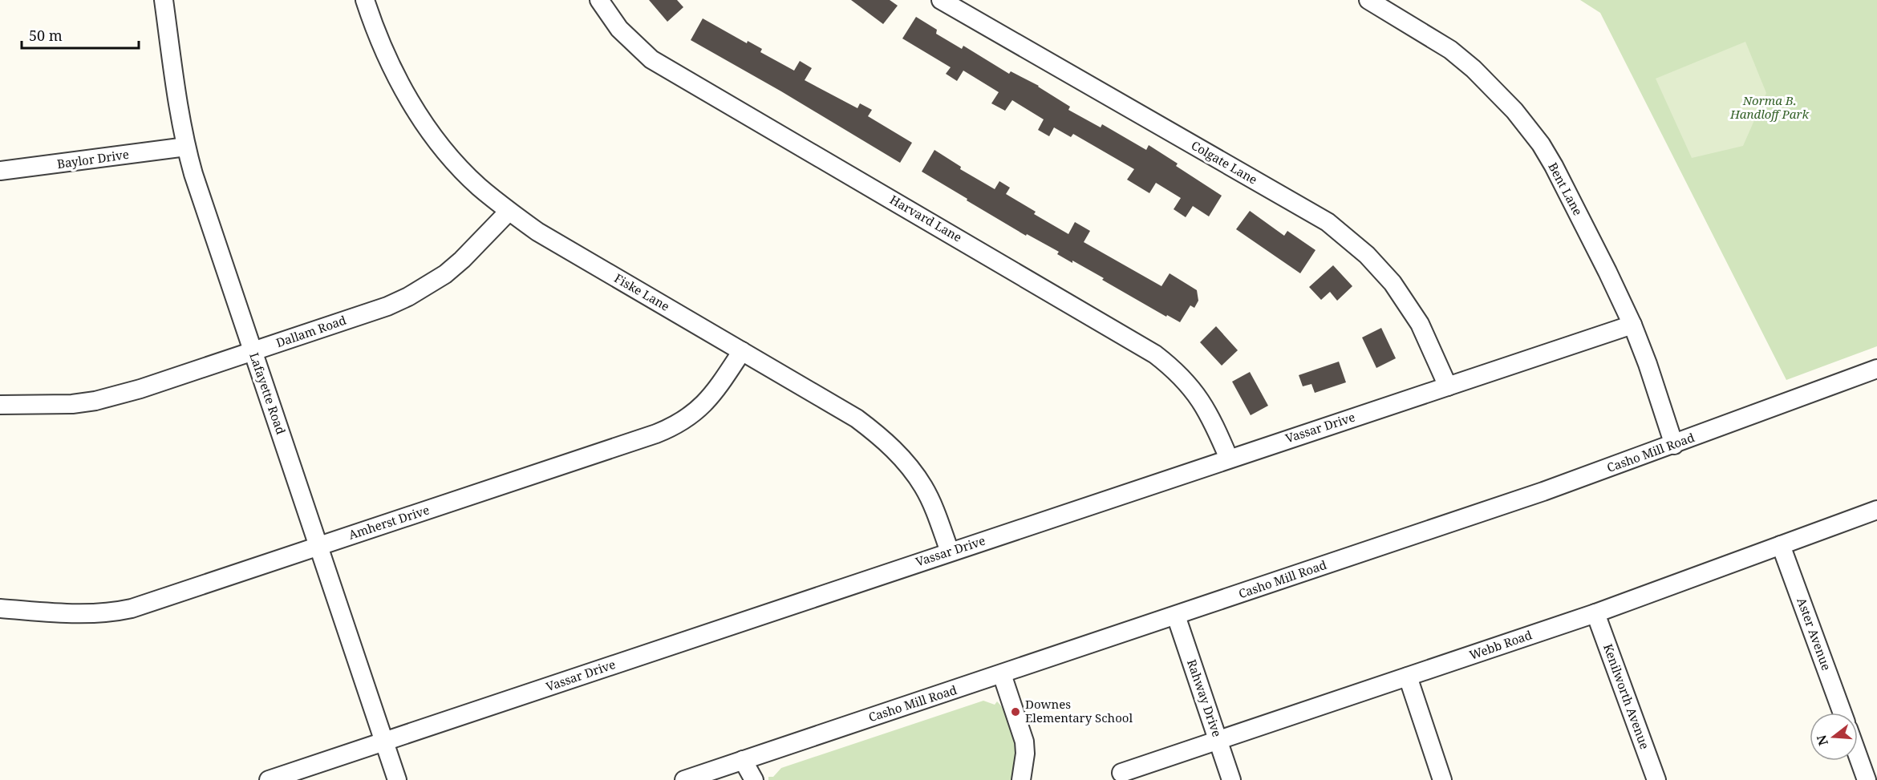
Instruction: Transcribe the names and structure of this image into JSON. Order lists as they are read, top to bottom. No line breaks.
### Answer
{"streets":{"street":["Baylor Drive","Colgate Lane","Bent Lane","Harvard Lane","Fiske Lane","Dallam Road","Lafayette Road","Vassar Drive","Casho Mill Road","Amherst Drive","Aster Avenue","Webb Road","Kenilworth Avenue","Rahway Drive"]},"crossings":[["Baylor Drive","Lafayette Road"],["Colgate Lane","Vassar Drive"],["Bent Lane","Vassar Drive"],["Bent Lane","Casho Mill Road"],["Harvard Lane","Vassar Drive"],["Fiske Lane","Dallam Road"],["Fiske Lane","Vassar Drive"],["Fiske Lane","Amherst Drive"],["Dallam Road","Lafayette Road"],["Lafayette Road","Vassar Drive"],["Lafayette Road","Amherst Drive"],["Casho Mill Road","Rahway Drive"],["Aster Avenue","Webb Road"],["Webb Road","Kenilworth Avenue"],["Webb Road","Rahway Drive"]],"parks":["Norma B. Handloff Park"],"places":["Downes Elementary School"],"scale_bar":"50 m","north":"left"}
